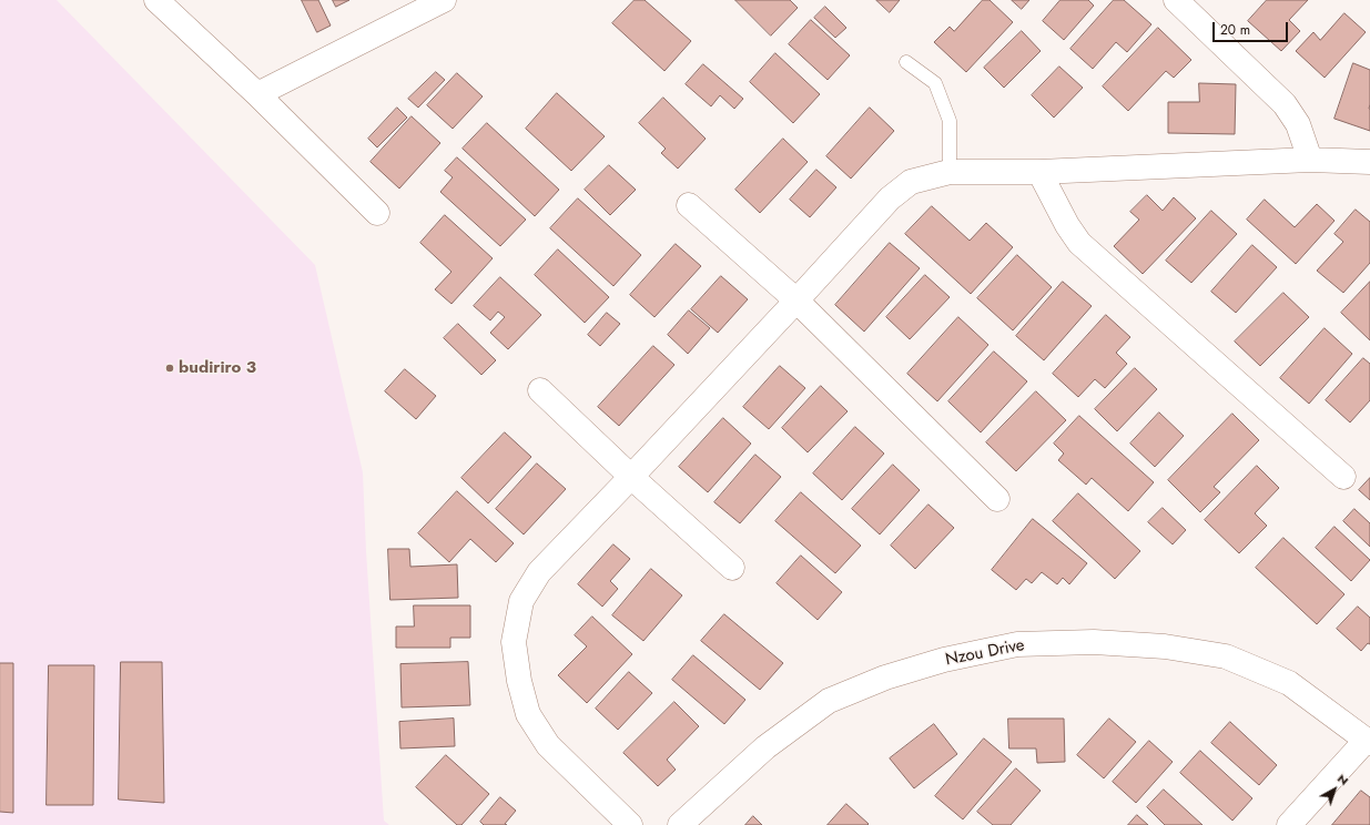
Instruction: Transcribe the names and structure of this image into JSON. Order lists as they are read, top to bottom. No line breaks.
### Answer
{"streets":{"street":["Nzou Drive"]},"places":["budiriro 3"],"scale_bar":"20 m","north":"top right"}
